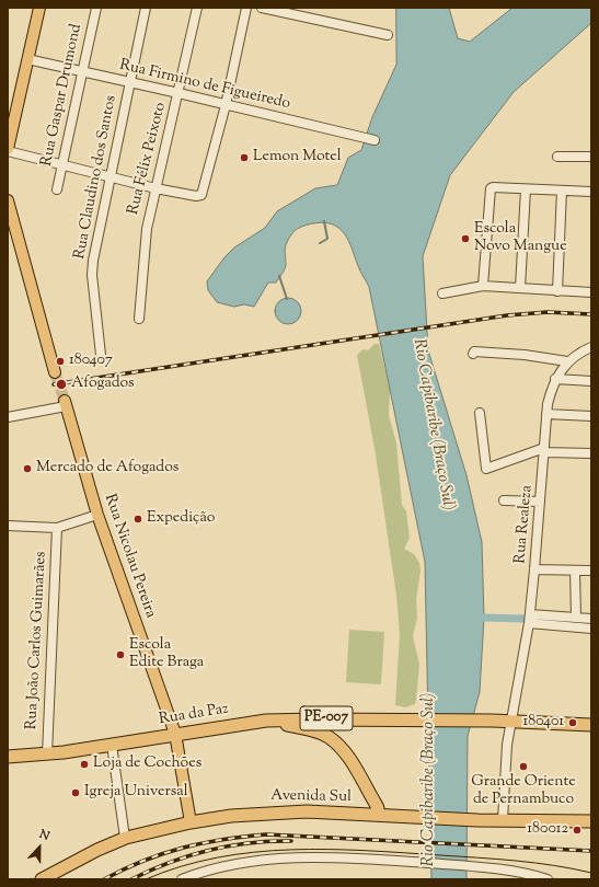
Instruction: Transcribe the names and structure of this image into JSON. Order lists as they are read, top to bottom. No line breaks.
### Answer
{"streets":{"highway":["Rua da Paz","PE-007","Avenida Sul"],"main road":["Rua Nicolau Pereira"],"street":["Rua Firmino de Figueiredo","Rua Gaspar Drumond","Rua Félix Peixoto","Rua Claudino dos Santos","Rua Realeza","Rua João Carlos Guimarães"]},"crossings":[["Rua Firmino de Figueiredo","Rua Gaspar Drumond"],["Rua Firmino de Figueiredo","Rua Félix Peixoto"],["Rua Firmino de Figueiredo","Rua Claudino dos Santos"],["Rua Realeza","Rua da Paz"],["Rua Realeza","PE-007"],["Rua Realeza","Avenida Sul"],["Rua Nicolau Pereira","Rua da Paz"],["Rua Nicolau Pereira","Avenida Sul"],["Rua João Carlos Guimarães","Rua da Paz"],["Rua da Paz","PE-007"]],"water":["Rio Capibaribe (Braço Sul)"],"places":["Lemon Motel","Escola Novo Mangue","180407","Afogados","Mercado de Afogados","Expedição","Escola Edite Braga","180401","Loja de Cochões","Grande Oriente de Pernambuco","Igreja Universal","180012"],"north":"top"}
